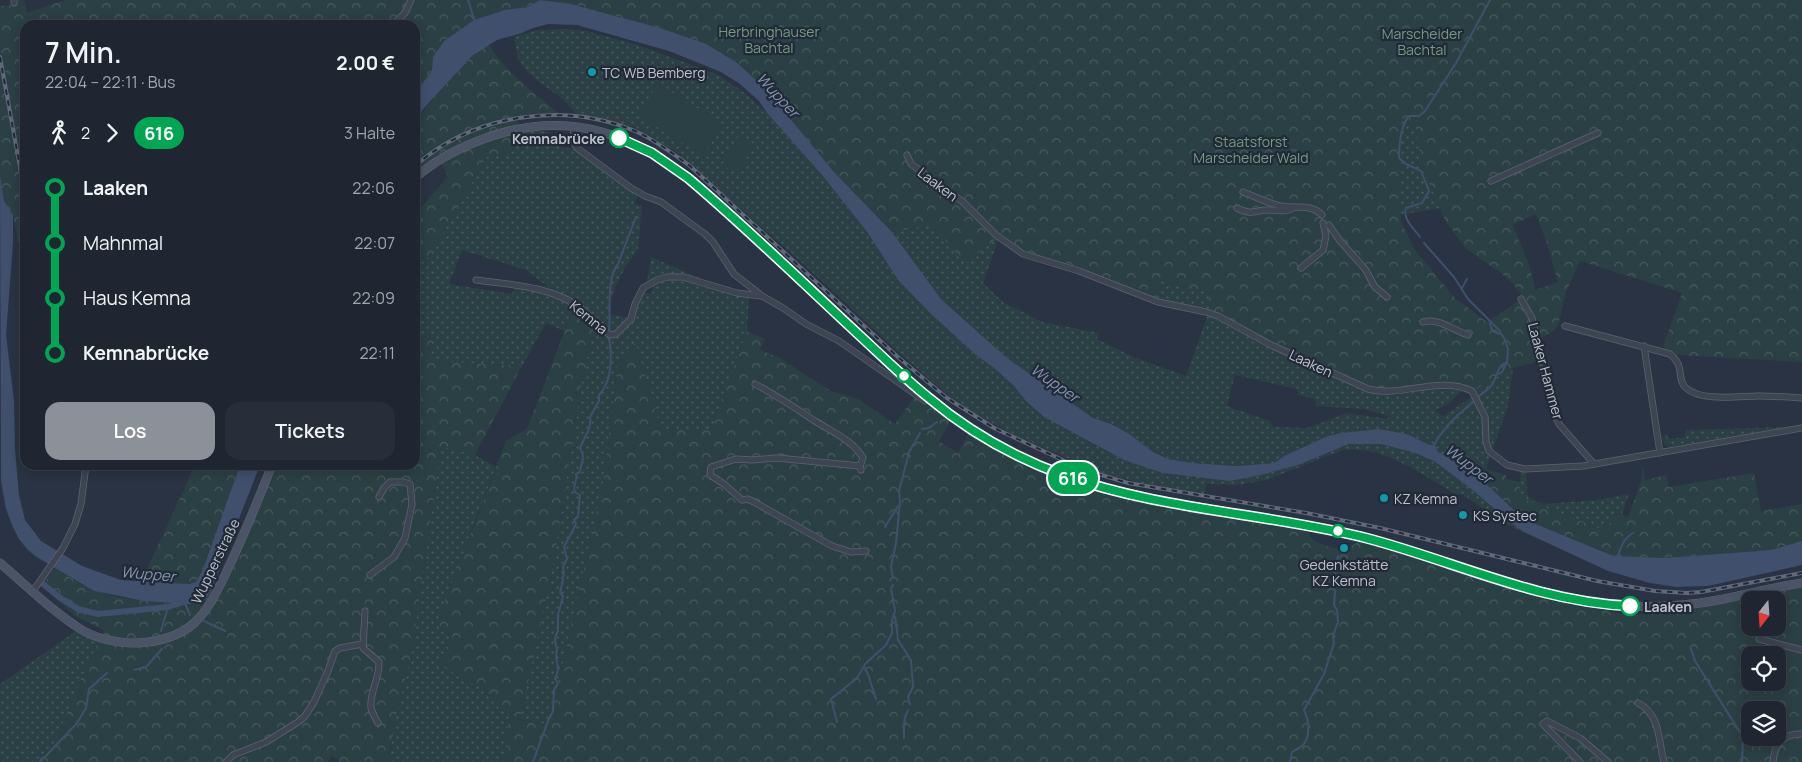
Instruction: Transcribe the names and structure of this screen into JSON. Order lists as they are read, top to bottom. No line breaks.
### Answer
{"streets":{"main road":["Wupperstraße"],"street":["Laaken","Kemna","Laaker Hammer"]},"crossings":[["Laaken","Laaker Hammer"]],"water":["Wupper"],"parks":["Herbringhauser Bachtal","Marscheider Bachtal","Staatsforst Marscheider Wald"],"places":["TC WB Bemberg","Kemnabrücke","KZ Kemna","KS Systec","Gedenkstätte KZ Kemna","Laaken"],"lines":["bus line 616"],"north":"bottom","page":{"on_map":"616","heading":["7 Min.","22:04 – 22:11 · Bus","2.00 €"],"legs":["2","616","3 Halte"],"list":[{"name":"Laaken","value":"22:06"},{"name":"Mahnmal","value":"22:07"},{"name":"Haus Kemna","value":"22:09"},{"name":"Kemnabrücke","value":"22:11"}],"buttons":["Los","Tickets"]}}
